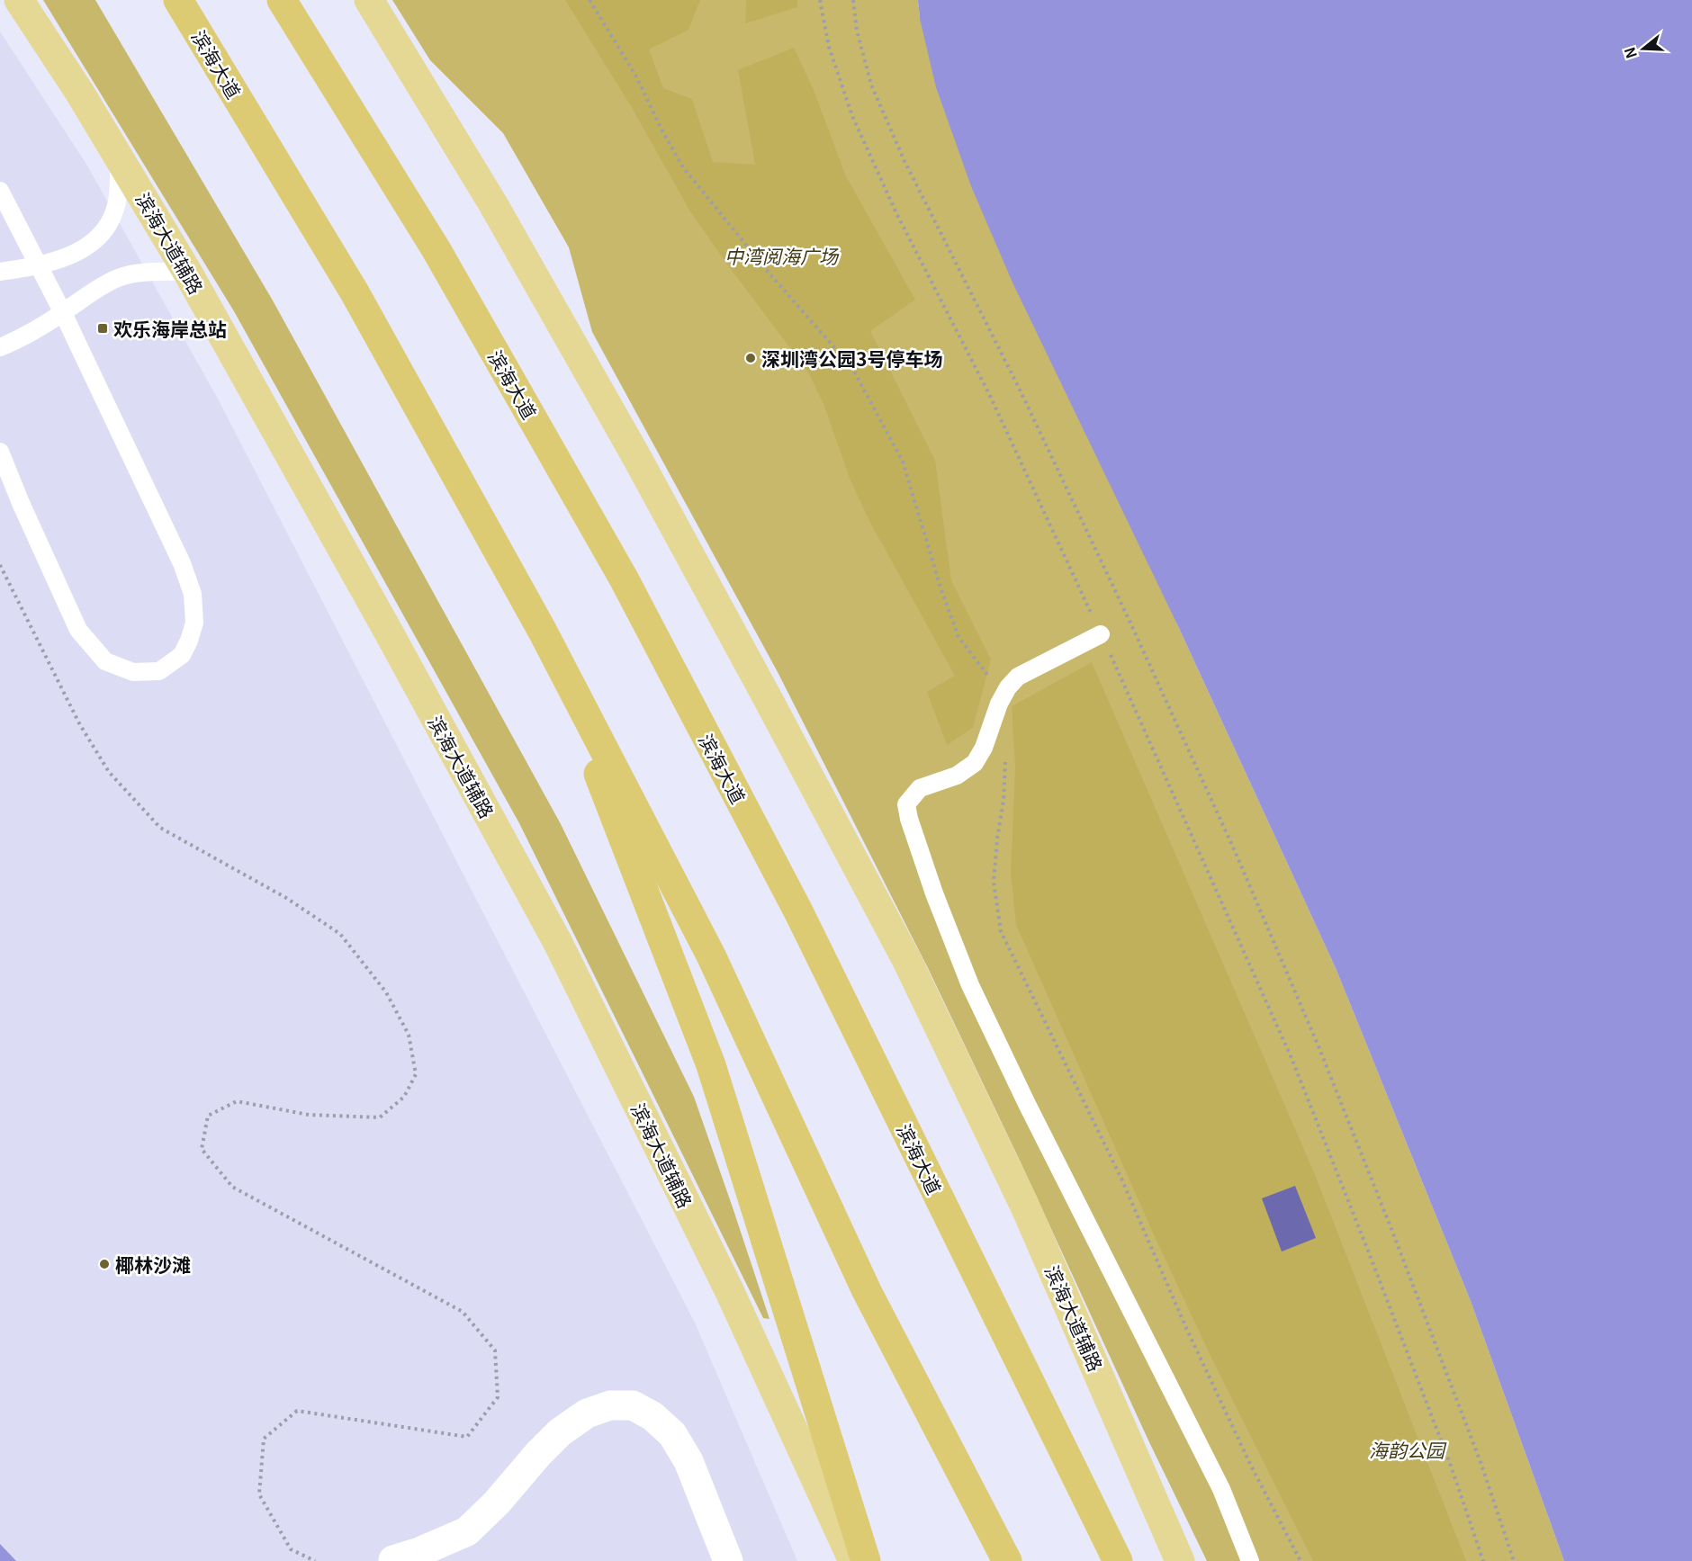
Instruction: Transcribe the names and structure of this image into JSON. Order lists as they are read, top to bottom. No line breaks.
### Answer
{"streets":{"highway":["滨海大道"],"main road":["滨海大道辅路"]},"parks":["中湾阅海广场","海韵公园"],"places":{"transit":["欢乐海岸总站"],"other":["深圳湾公园3号停车场","椰林沙滩"]},"north":"left"}
